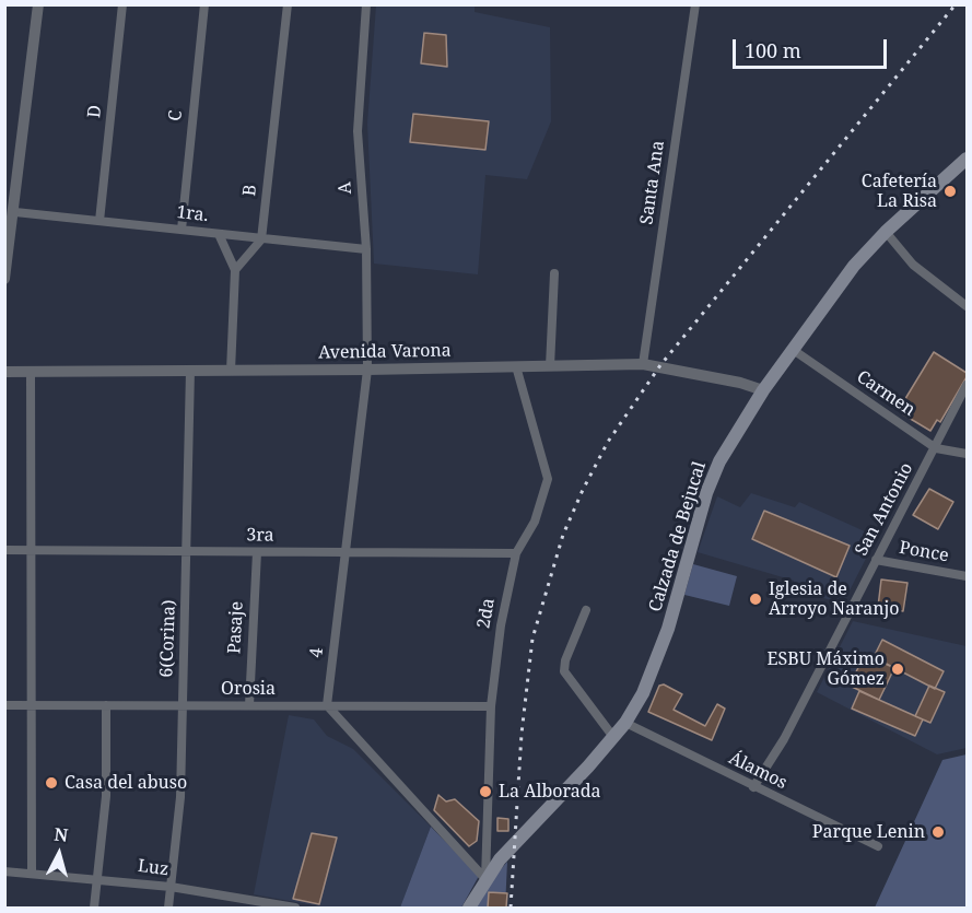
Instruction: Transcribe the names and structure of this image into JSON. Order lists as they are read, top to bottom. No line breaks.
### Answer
{"streets":{"main road":["Calzada de Bejucal"],"street":["D","C","Santa Ana","A","B","1ra.","Avenida Varona","Carmen","San Antonio","3ra","Ponce","2da","Pasaje","6(Corina)","4","Orosia","Álamos","Luz"]},"crossings":[["D","1ra."],["C","1ra."],["Santa Ana","Avenida Varona"],["A","1ra."],["A","Avenida Varona"],["A","4"],["B","1ra."],["Avenida Varona","Calzada de Bejucal"],["Avenida Varona","2da"],["Avenida Varona","6(Corina)"],["Avenida Varona","4"],["Carmen","San Antonio"],["Carmen","Calzada de Bejucal"],["San Antonio","Ponce"],["San Antonio","Álamos"],["3ra","2da"],["3ra","Pasaje"],["3ra","6(Corina)"],["3ra","4"],["Calzada de Bejucal","2da"],["Calzada de Bejucal","Álamos"],["2da","Orosia"],["Pasaje","Orosia"],["6(Corina)","Orosia"],["6(Corina)","Luz"],["4","Orosia"]],"places":["Cafetería La Risa","Iglesia de Arroyo Naranjo","ESBU Máximo Gómez","Casa del abuso","La Alborada","Parque Lenin"],"scale_bar":"100 m","north":"top"}
